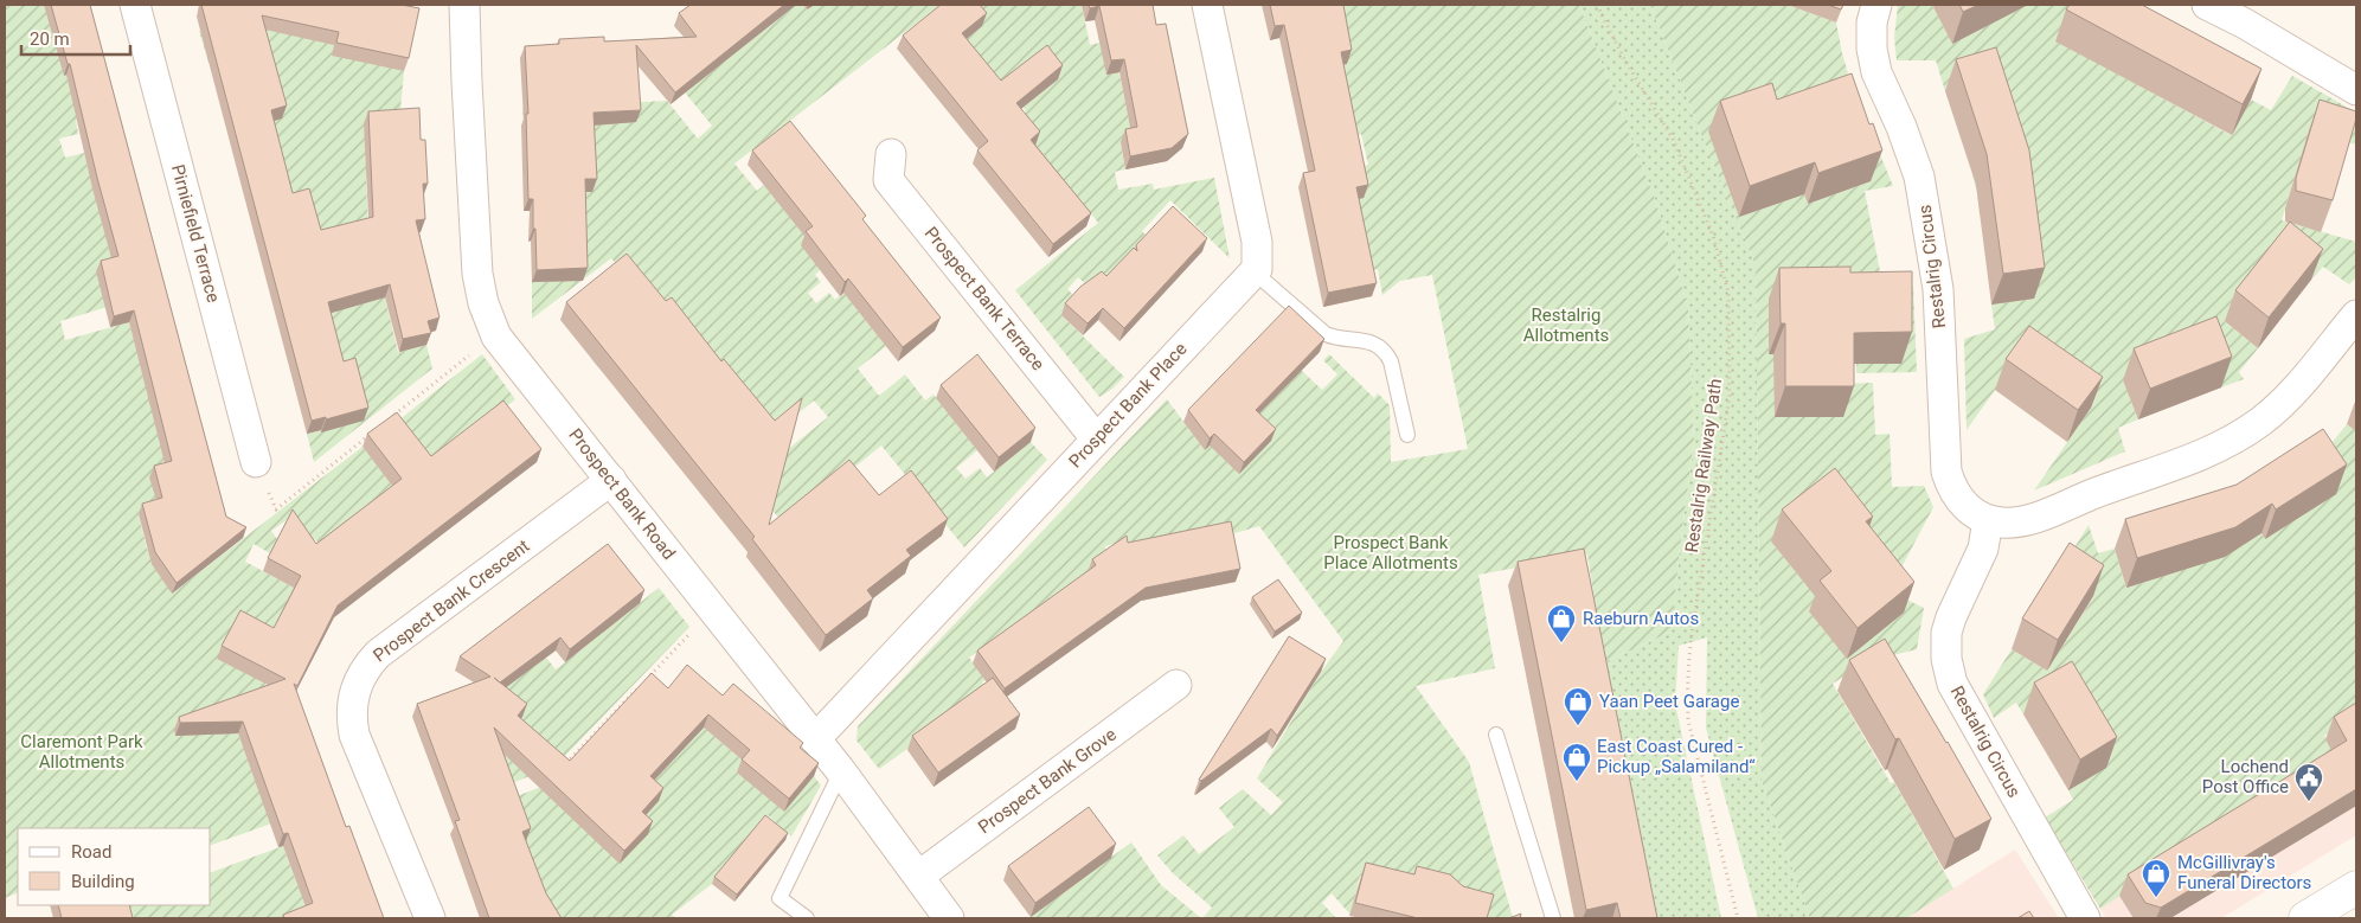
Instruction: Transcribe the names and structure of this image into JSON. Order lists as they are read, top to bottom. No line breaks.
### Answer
{"streets":{"street":["Pirniefield Terrace","Restalrig Circus","Prospect Bank Terrace","Prospect Bank Place","Prospect Bank Road","Prospect Bank Crescent","Prospect Bank Grove"],"path":["Restalrig Railway Path"]},"crossings":[["Prospect Bank Terrace","Prospect Bank Place"],["Prospect Bank Place","Prospect Bank Road"],["Prospect Bank Road","Prospect Bank Crescent"],["Prospect Bank Road","Prospect Bank Grove"]],"parks":["Restalrig Allotments","Prospect Bank Place Allotments","Claremont Park Allotments"],"places":{"shop":["Raeburn Autos","Yaan Peet Garage","East Coast Cured - Pickup „Salamiland“","McGillivray's Funeral Directors"],"public building":["Lochend Post Office"]},"legend":["Road","Building"],"scale_bar":"20 m"}
